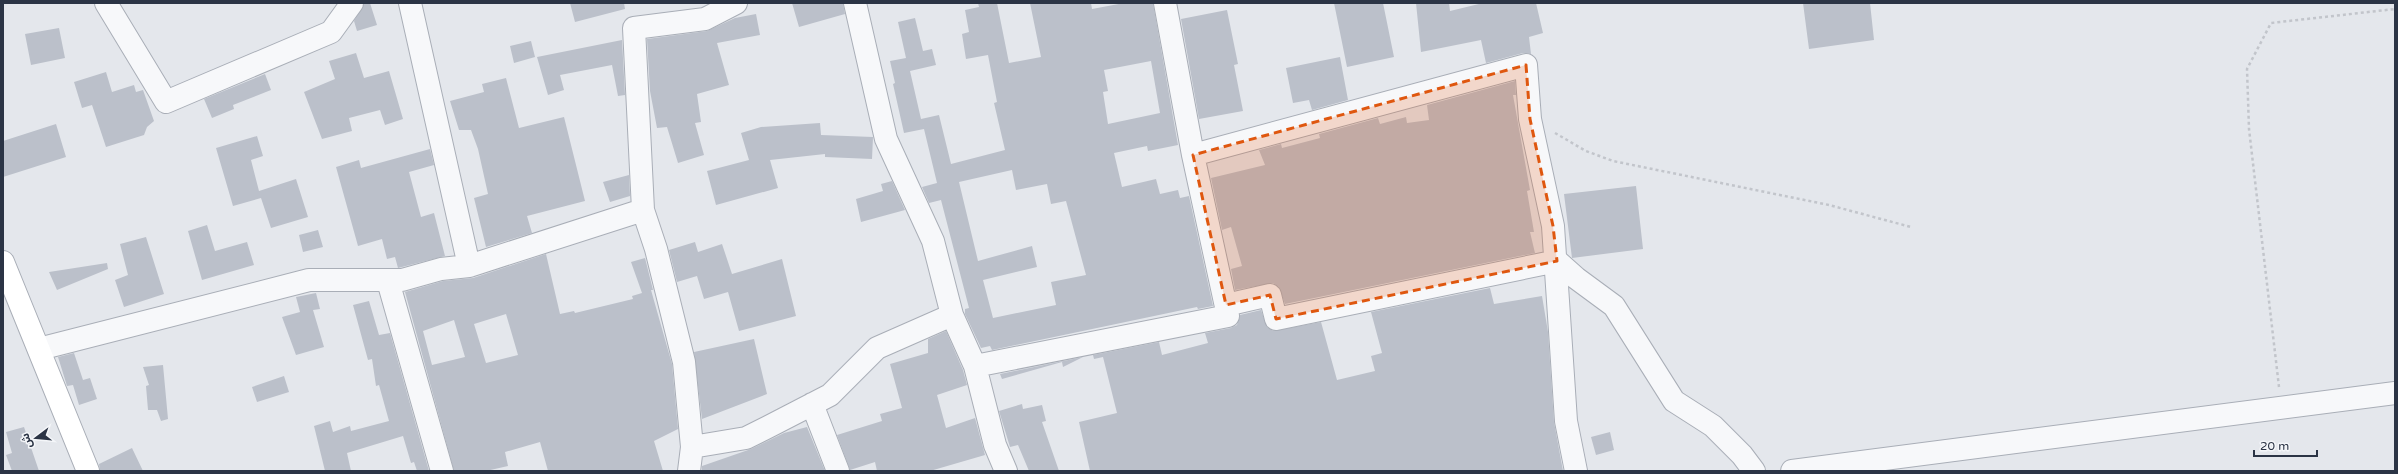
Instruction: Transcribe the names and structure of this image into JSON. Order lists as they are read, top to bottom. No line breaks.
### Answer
{"scale_bar":"20 m","north":"left"}
